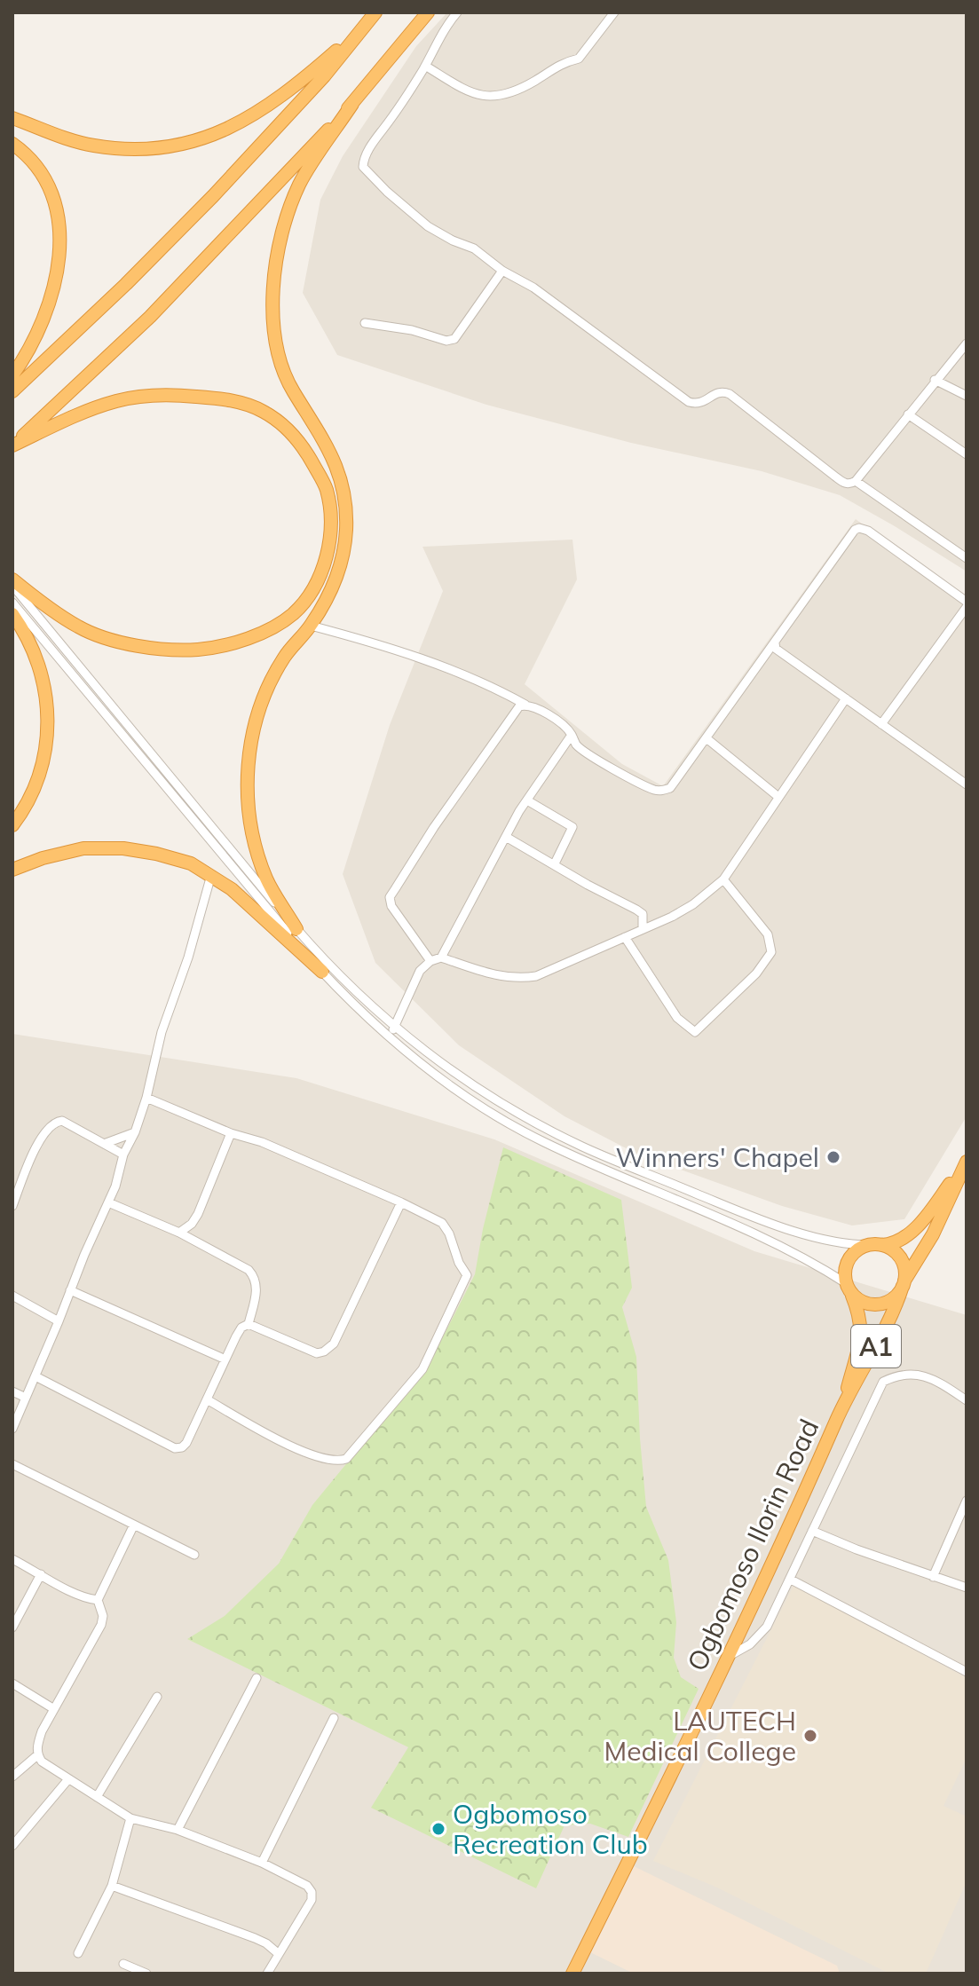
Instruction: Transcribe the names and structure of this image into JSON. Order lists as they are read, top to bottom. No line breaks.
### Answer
{"streets":{"highway":["A1","Ogbomoso Ilorin Road"]},"crossings":[["A1","Ogbomoso Ilorin Road"]],"places":["Winners' Chapel","LAUTECH Medical College","Ogbomoso Recreation Club"]}
